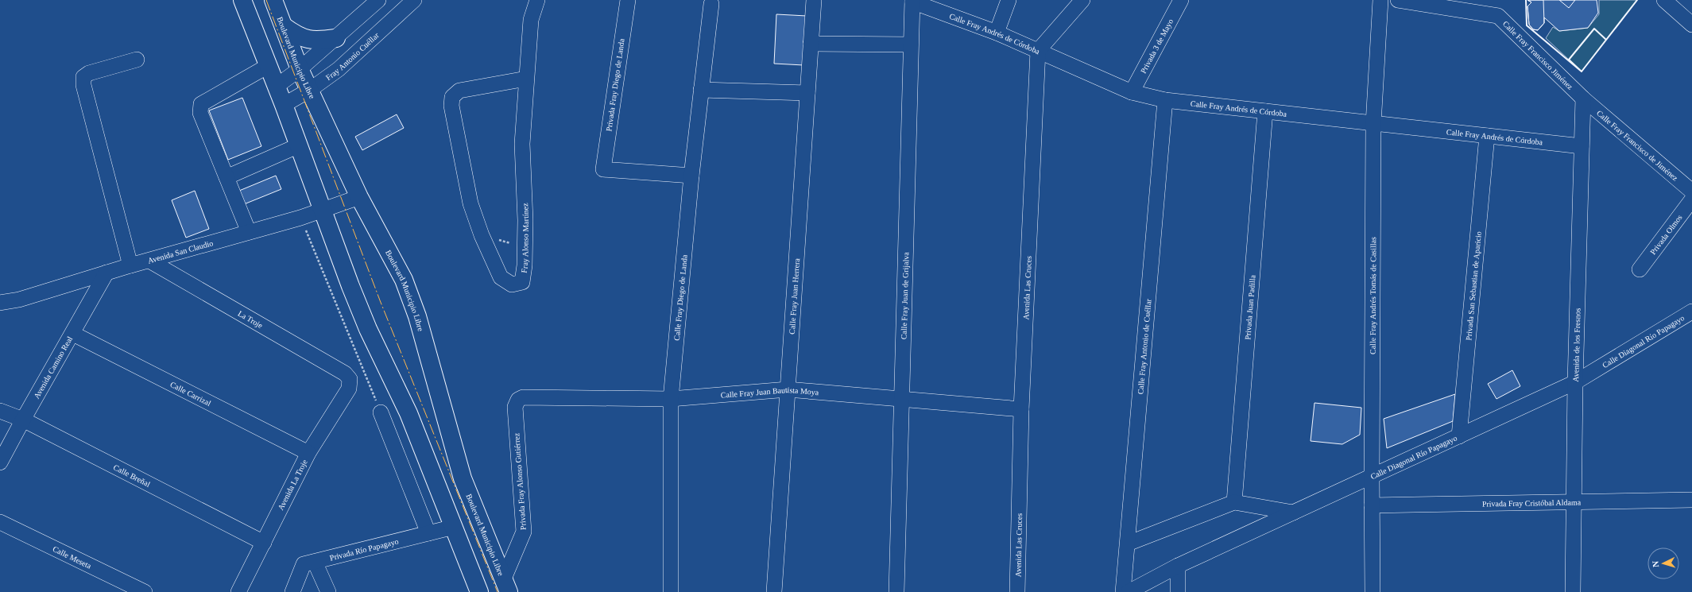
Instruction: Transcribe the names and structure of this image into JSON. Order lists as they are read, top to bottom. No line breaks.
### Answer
{"streets":{"main road":["Boulevard Municipio Libre"],"street":["Calle Fray Andrés de Córdoba","Privada 3 de Mayo","Calle Fray Francisco Jiménez","Fray Antonio Cuéllar","Privada Fray Diego de Landa","Calle Fray Francisco de Jiménez","Privada Olmos","Fray Alonso Martínez","Avenida San Claudio","Privada San Sebastian de Aparicio","Avenida Las Cruces","Calle Fray Juan Herrera","Calle Fray Juan de Grijalva","Calle Fray Andrés Tomás de Casillas","Calle Fray Diego de Landa","Privada Juan Padilla","La Troje","Calle Diagonal Río Papagayo","Avenida de los Fresnos","Calle Fray Antonio de Cuéllar","Avenida Camino Real","Calle Carrizal","Calle Fray Juan Bautista Moya","Calle Breñal","Privada Fray Alonso Gutiérrez","Avenida La Troje","Privada Fray Cristóbal Aldama","Privada Río Papagayo","Calle Meseta"]},"crossings":[["Calle Fray Andrés de Córdoba","Privada 3 de Mayo"],["Calle Fray Andrés de Córdoba","Privada San Sebastian de Aparicio"],["Calle Fray Andrés de Córdoba","Avenida Las Cruces"],["Calle Fray Andrés de Córdoba","Calle Fray Juan de Grijalva"],["Calle Fray Andrés de Córdoba","Calle Fray Andrés Tomás de Casillas"],["Calle Fray Andrés de Córdoba","Privada Juan Padilla"],["Calle Fray Andrés de Córdoba","Avenida de los Fresnos"],["Calle Fray Andrés de Córdoba","Calle Fray Antonio de Cuéllar"],["Calle Fray Francisco Jiménez","Calle Fray Francisco de Jiménez"],["Calle Fray Francisco Jiménez","Avenida de los Fresnos"],["Fray Antonio Cuéllar","Boulevard Municipio Libre"],["Boulevard Municipio Libre","Avenida San Claudio"],["Boulevard Municipio Libre","Privada Fray Alonso Gutiérrez"],["Privada Fray Diego de Landa","Calle Fray Diego de Landa"],["Calle Fray Francisco de Jiménez","Avenida de los Fresnos"],["Avenida San Claudio","La Troje"],["Avenida San Claudio","Avenida Camino Real"],["Privada San Sebastian de Aparicio","Calle Diagonal Río Papagayo"],["Avenida Las Cruces","Calle Fray Juan Bautista Moya"],["Calle Fray Juan Herrera","Calle Fray Juan Bautista Moya"],["Calle Fray Juan de Grijalva","Calle Fray Juan Bautista Moya"],["Calle Fray Andrés Tomás de Casillas","Calle Diagonal Río Papagayo"],["Calle Fray Andrés Tomás de Casillas","Privada Fray Cristóbal Aldama"],["Calle Fray Diego de Landa","Calle Fray Juan Bautista Moya"],["La Troje","Avenida La Troje"],["Calle Diagonal Río Papagayo","Avenida de los Fresnos"],["Avenida de los Fresnos","Privada Fray Cristóbal Aldama"],["Avenida Camino Real","Calle Carrizal"],["Avenida Camino Real","Calle Breñal"],["Calle Carrizal","Avenida La Troje"],["Calle Fray Juan Bautista Moya","Privada Fray Alonso Gutiérrez"],["Calle Breñal","Avenida La Troje"]],"north":"left"}
